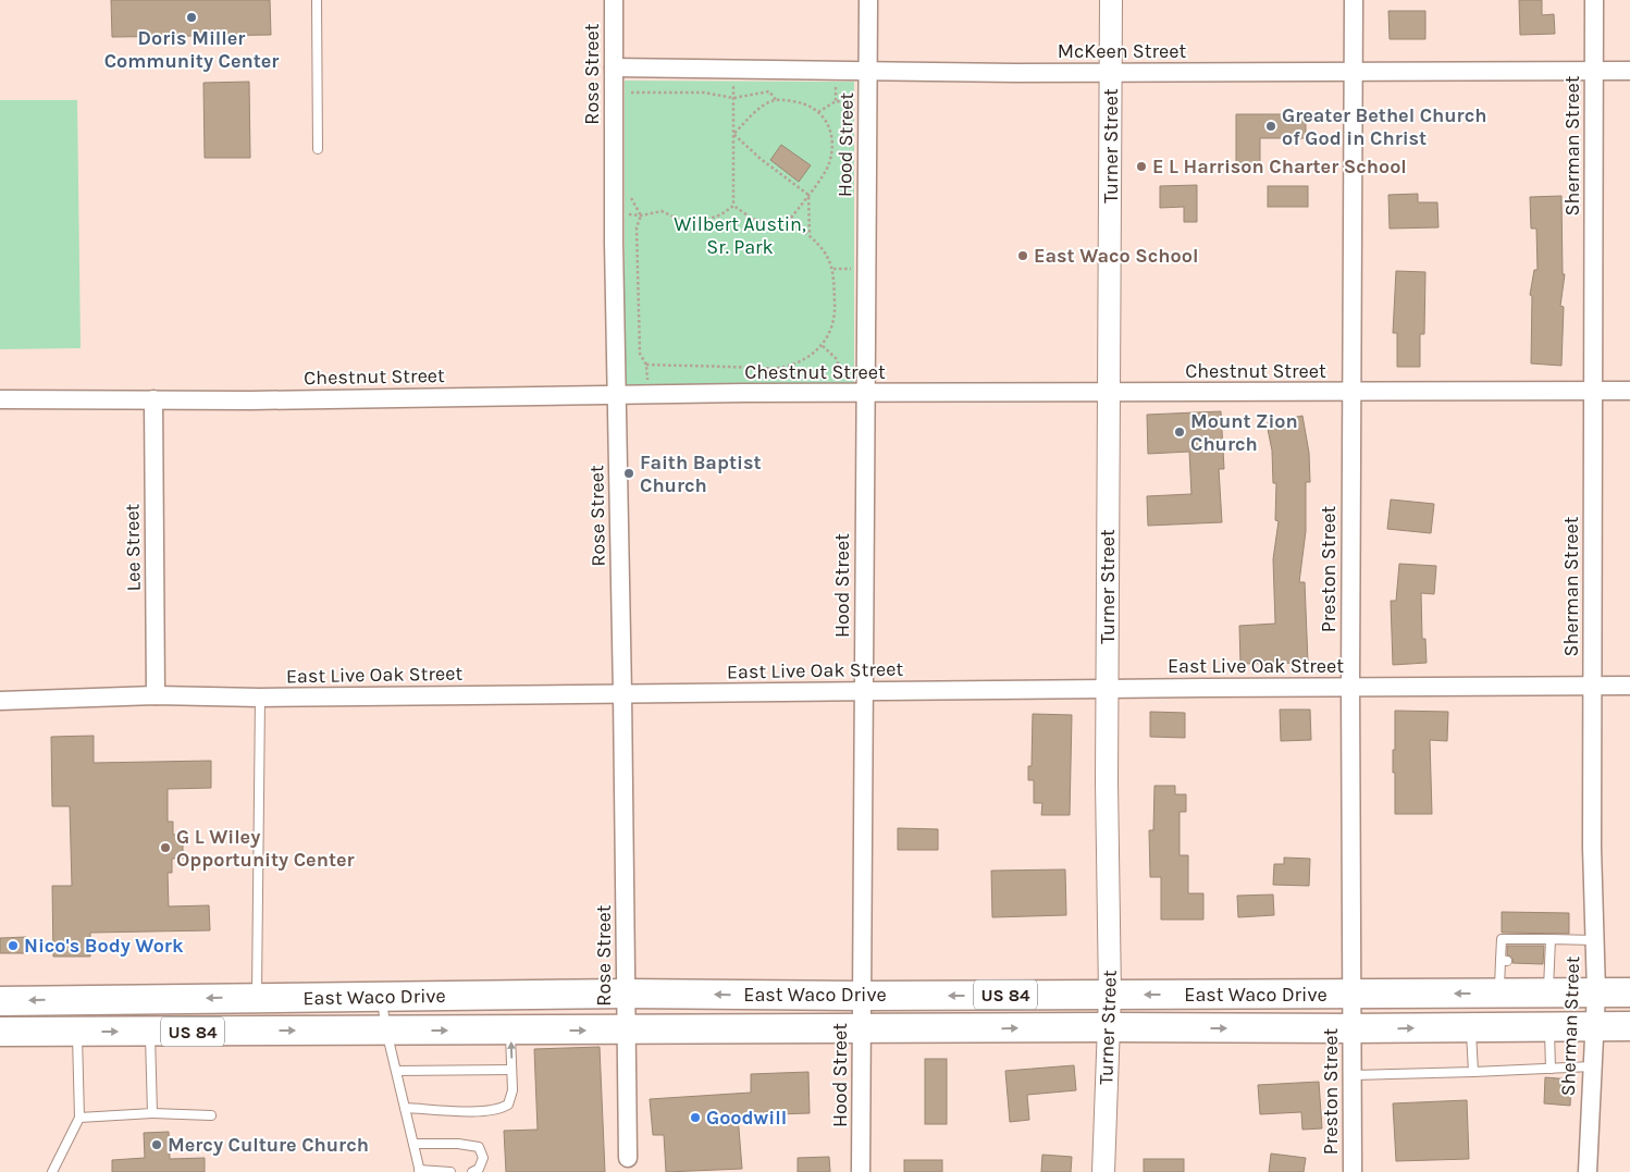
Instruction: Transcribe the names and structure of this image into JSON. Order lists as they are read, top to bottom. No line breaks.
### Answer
{"streets":{"main road":["East Waco Drive","US 84"],"street":["McKeen Street","Rose Street","Hood Street","Turner Street","Sherman Street","Chestnut Street","Lee Street","Preston Street","East Live Oak Street"]},"crossings":[["McKeen Street","Rose Street"],["McKeen Street","Hood Street"],["McKeen Street","Turner Street"],["McKeen Street","Sherman Street"],["McKeen Street","Preston Street"],["Rose Street","Chestnut Street"],["Rose Street","East Live Oak Street"],["Rose Street","East Waco Drive"],["Hood Street","Chestnut Street"],["Hood Street","East Live Oak Street"],["Hood Street","East Waco Drive"],["Turner Street","Chestnut Street"],["Turner Street","East Live Oak Street"],["Turner Street","East Waco Drive"],["Sherman Street","Chestnut Street"],["Sherman Street","East Live Oak Street"],["Sherman Street","East Waco Drive"],["Chestnut Street","Lee Street"],["Chestnut Street","Preston Street"],["Lee Street","East Live Oak Street"],["Preston Street","East Live Oak Street"],["Preston Street","East Waco Drive"]],"parks":["Wilbert Austin, Sr. Park"],"places":["Doris Miller Community Center","Greater Bethel Church of God in Christ","E L Harrison Charter School","East Waco School","Mount Zion Church","Faith Baptist Church","G L Wiley Opportunity Center","Nico's Body Work","Goodwill","Mercy Culture Church"]}
